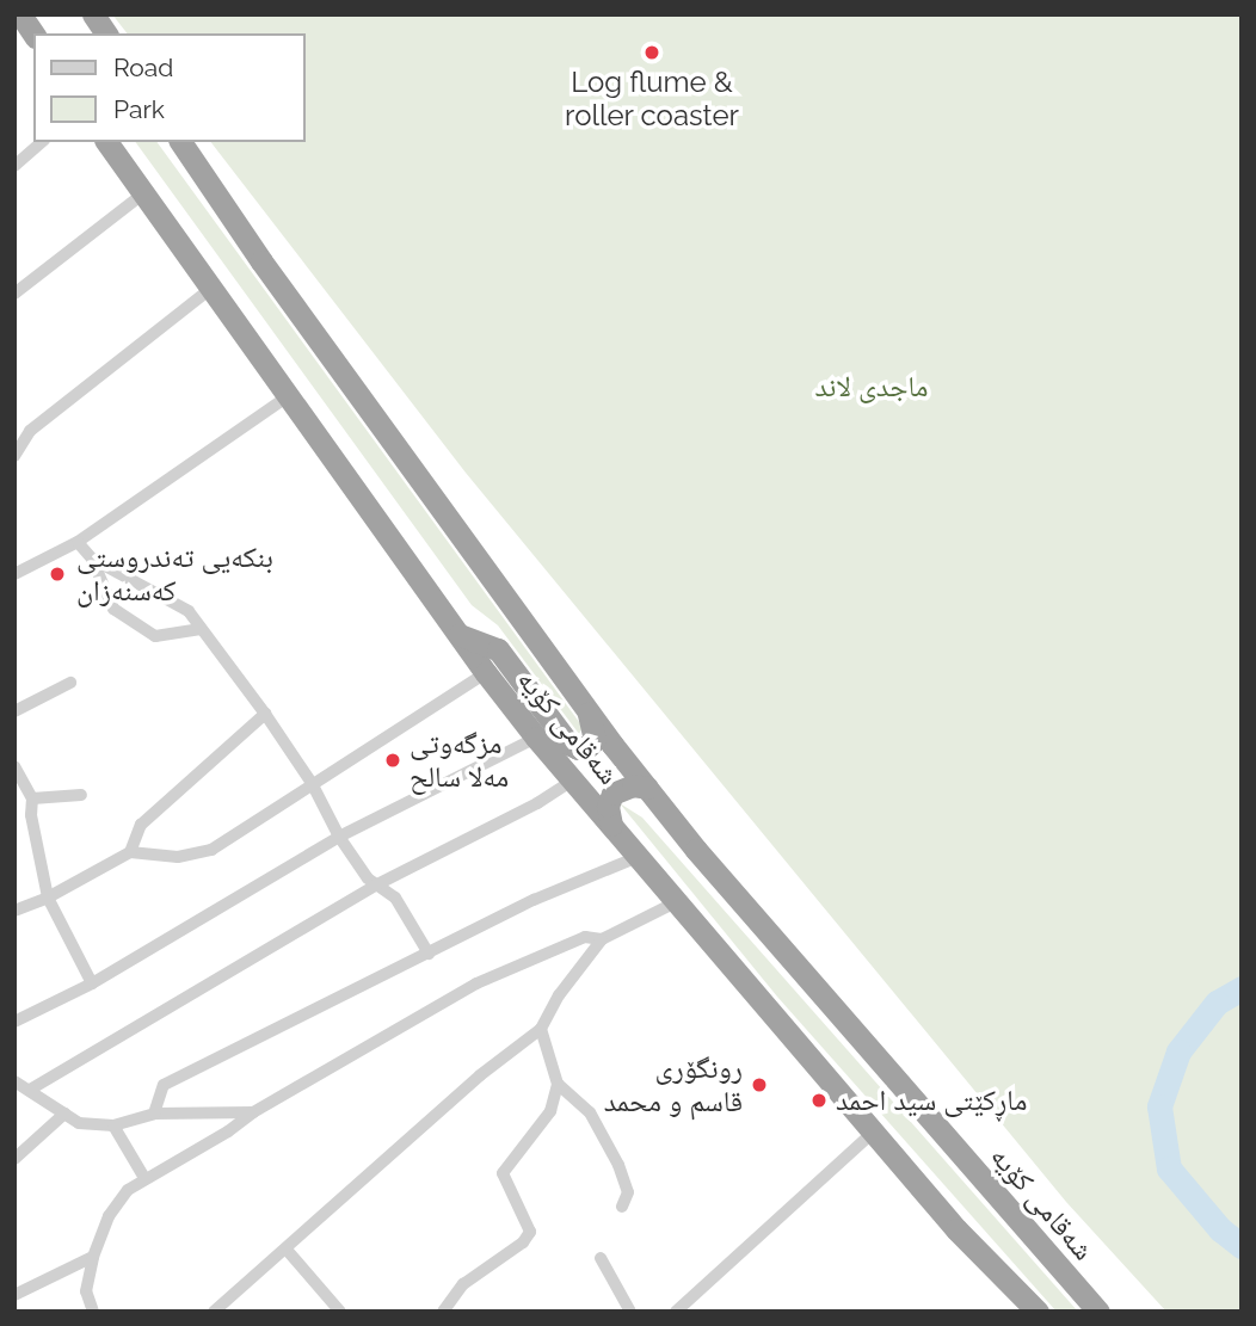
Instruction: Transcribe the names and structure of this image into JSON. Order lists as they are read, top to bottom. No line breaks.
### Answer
{"streets":{"highway":["شەقامی کۆیە"]},"parks":["ماجدی لاند"],"places":["Log flume & roller coaster","بنکەیی تەندروستی کەسنەزان","مزگەوتی مەلا سالح","رونگۆری قاسم و محمد","ماڕکێتی سید احمد"],"legend":["Road","Park"]}
